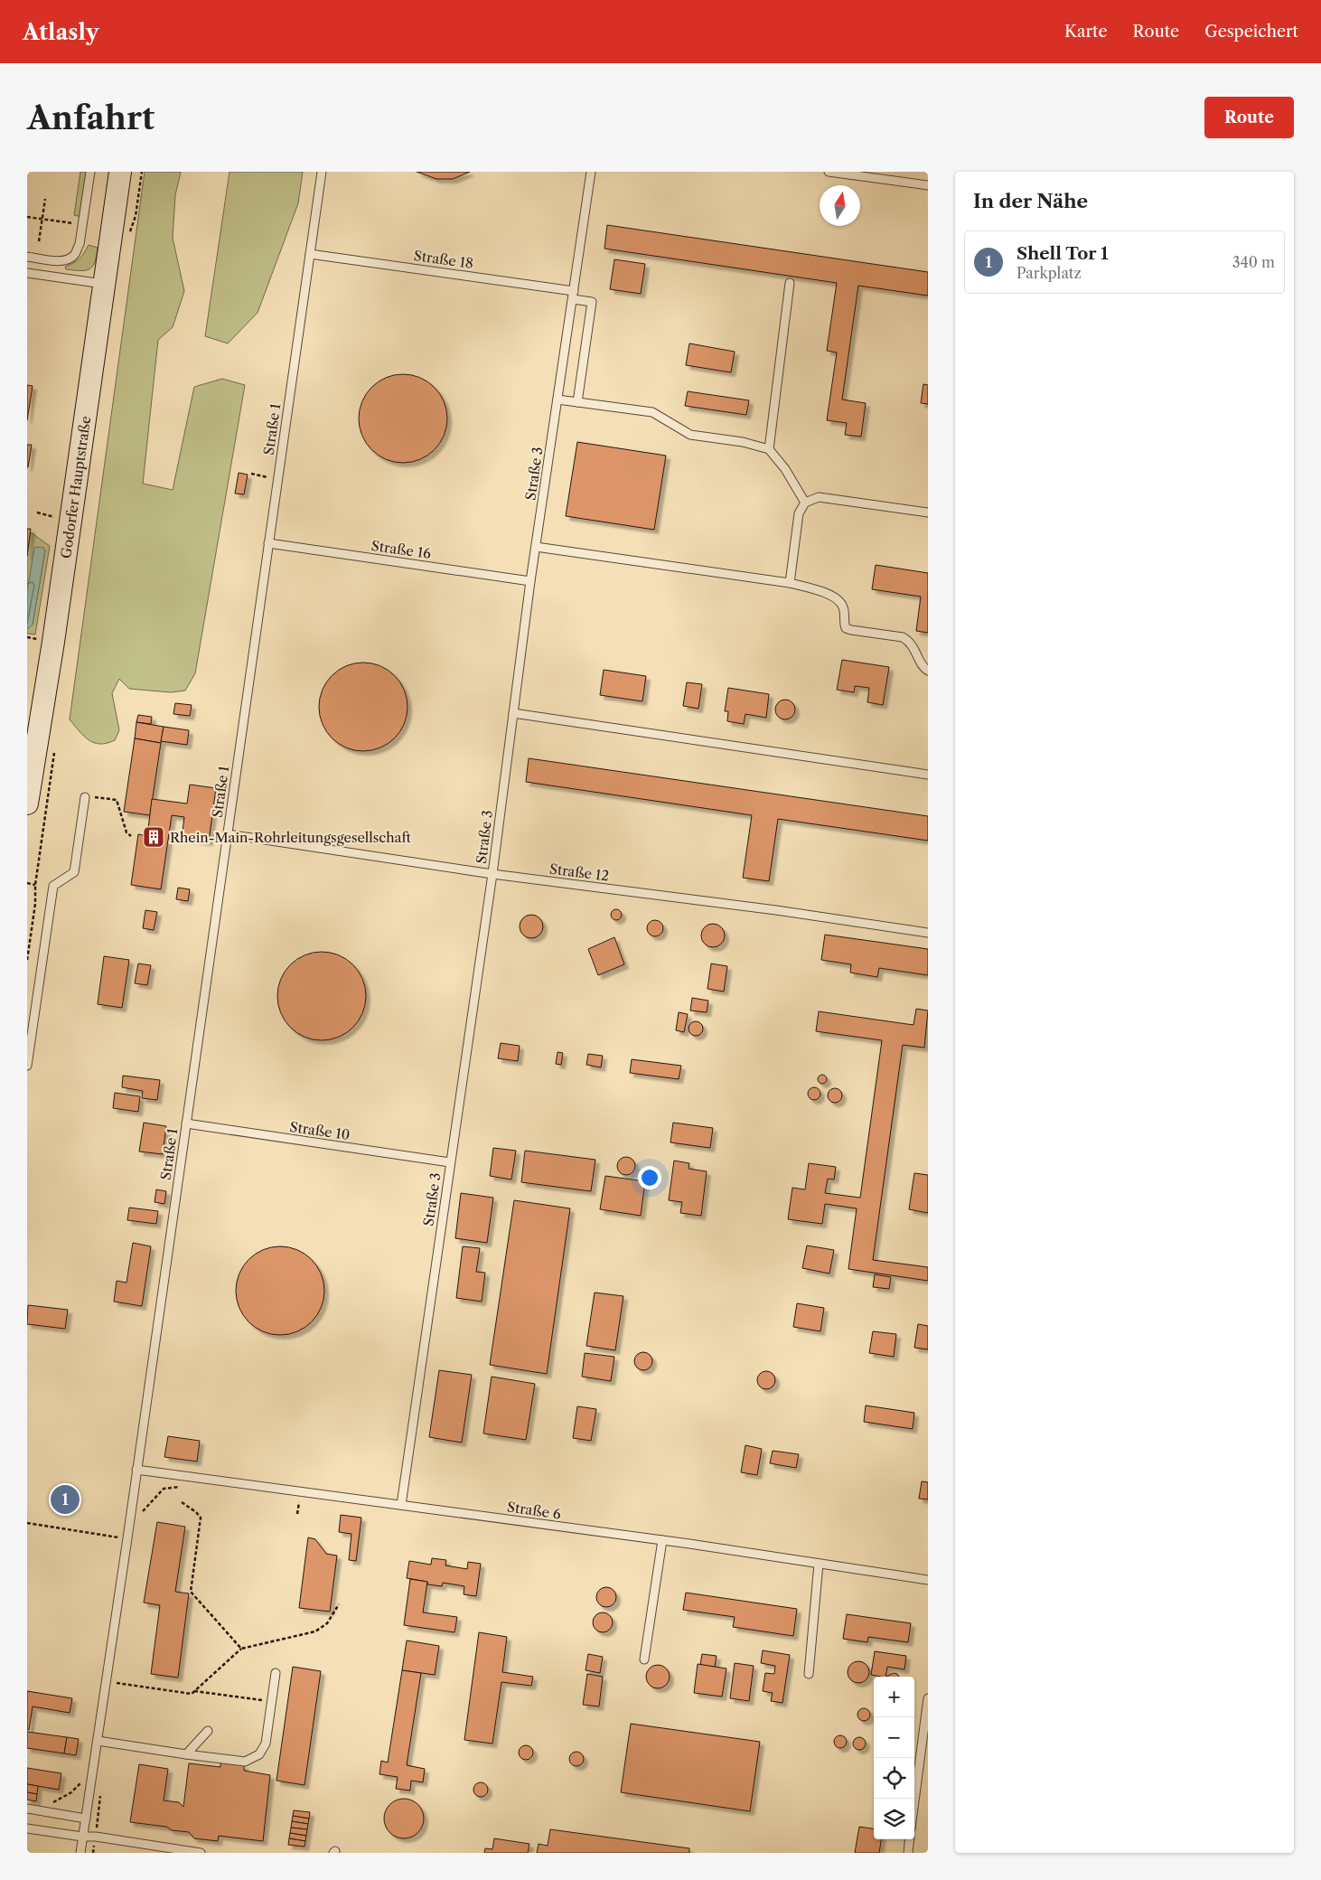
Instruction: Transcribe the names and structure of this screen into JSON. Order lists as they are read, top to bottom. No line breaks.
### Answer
{"streets":{"main road":["Godorfer Hauptstraße"],"lane":["Straße 18","Straße 1","Straße 3","Straße 16","Straße 12","Straße 10","Straße 6"]},"crossings":[["Straße 18","Straße 1"],["Straße 18","Straße 3"],["Straße 1","Straße 16"],["Straße 1","Straße 12"],["Straße 1","Straße 10"],["Straße 1","Straße 6"],["Straße 3","Straße 16"],["Straße 3","Straße 12"],["Straße 3","Straße 10"],["Straße 3","Straße 6"]],"places":{"building":["Rhein-Main-Rohrleitungsgesellschaft"]},"north":"top","page":{"header":"Atlasly","nav":["Karte","Route","Gespeichert"],"buttons":"Route","title":"Anfahrt","heading":"In der Nähe","list":[{"mark":"1","name":"Shell Tor 1","note":"Parkplatz","value":"340 m"}],"pins":"1","map_buttons":["+","−"]}}
